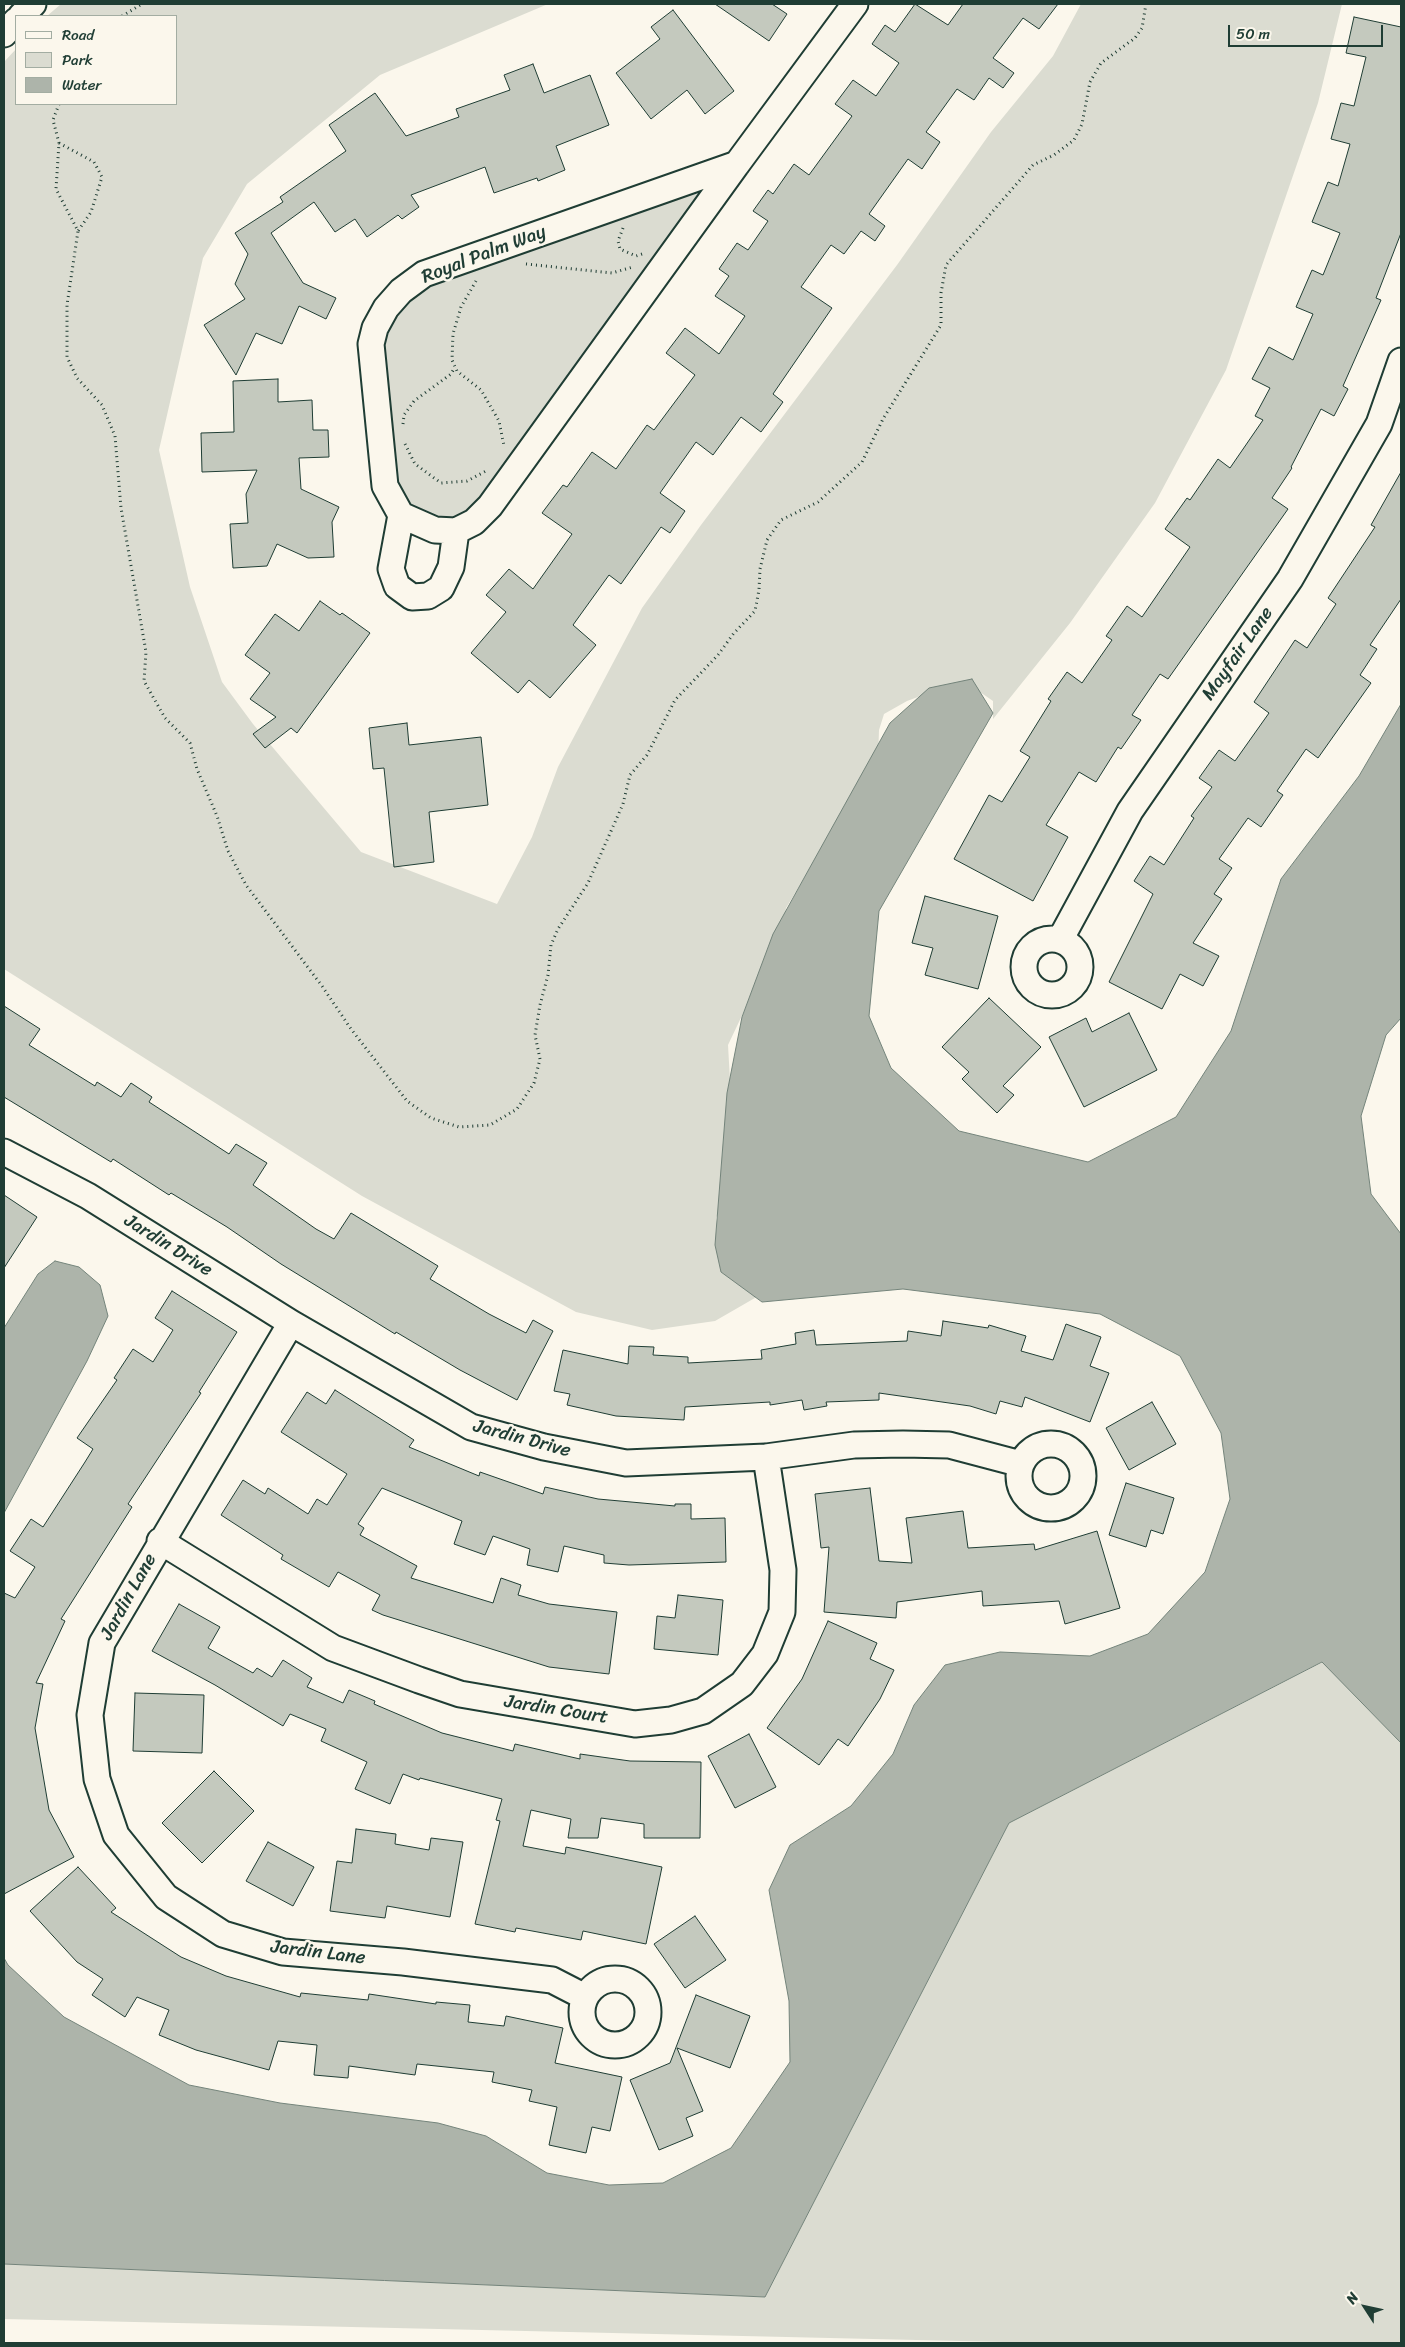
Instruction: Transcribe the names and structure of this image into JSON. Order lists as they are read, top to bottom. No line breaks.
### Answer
{"streets":{"street":["Royal Palm Way","Mayfair Lane","Jardin Drive","Jardin Lane","Jardin Court"]},"crossings":[["Jardin Drive","Jardin Lane"],["Jardin Drive","Jardin Court"],["Jardin Lane","Jardin Court"]],"legend":["Road","Park","Water"],"scale_bar":"50 m","north":"top left"}
